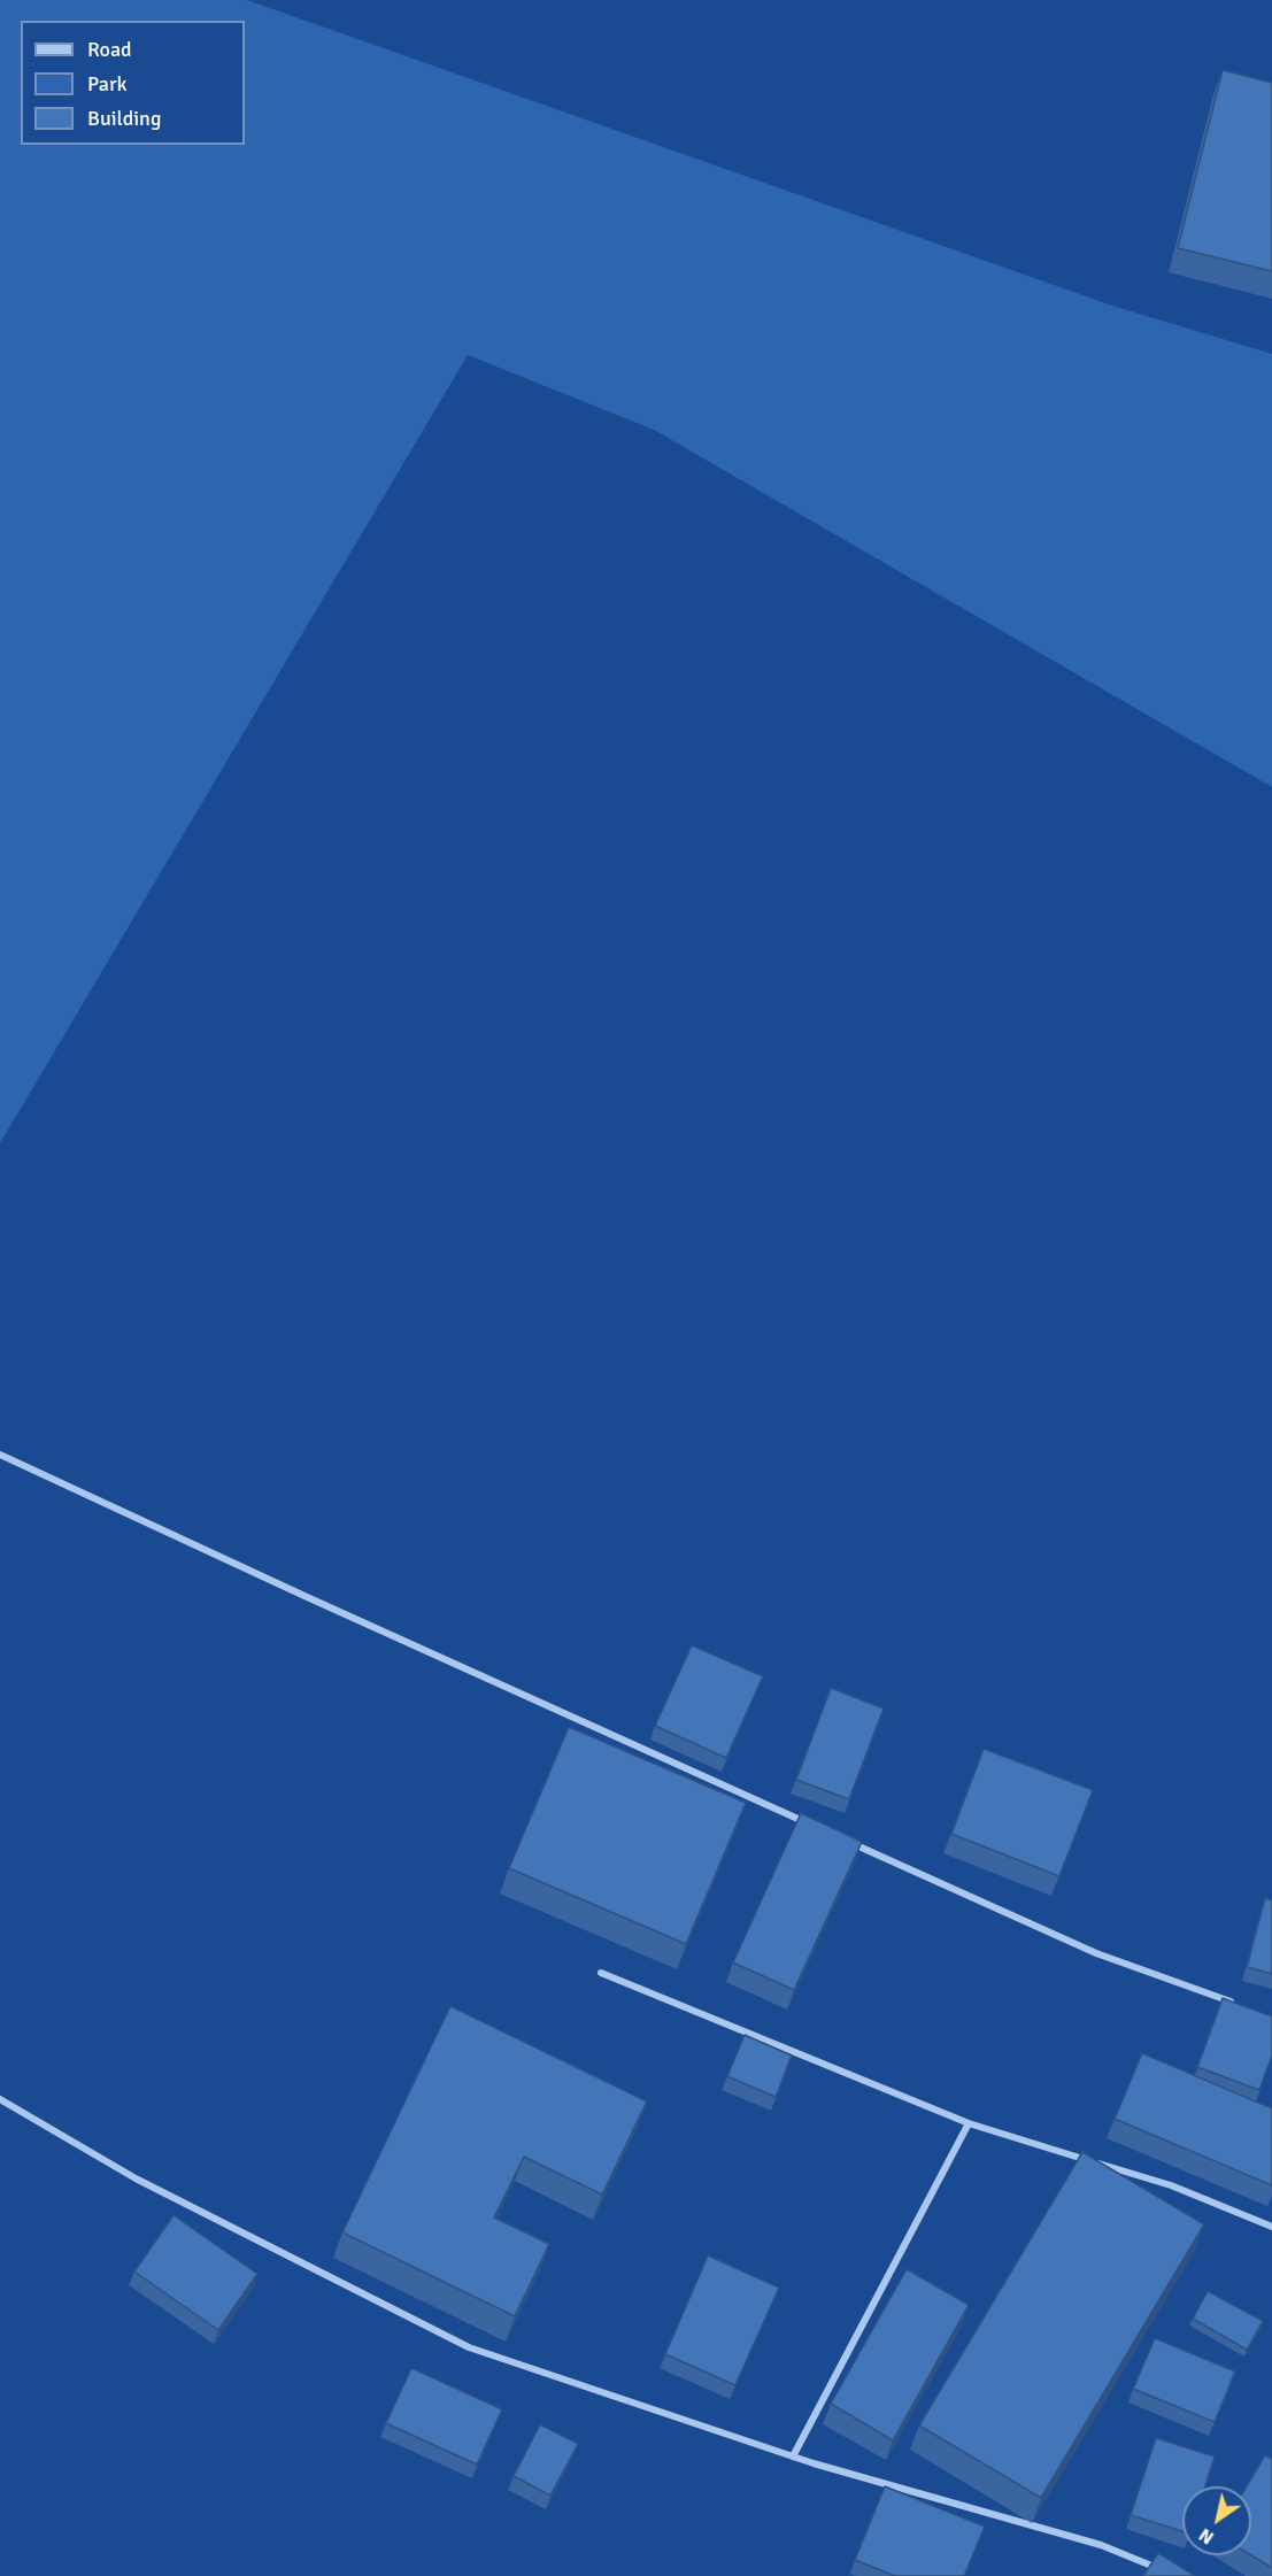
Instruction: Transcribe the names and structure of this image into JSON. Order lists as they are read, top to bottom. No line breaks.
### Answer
{"legend":["Road","Park","Building"],"north":"bottom left"}
